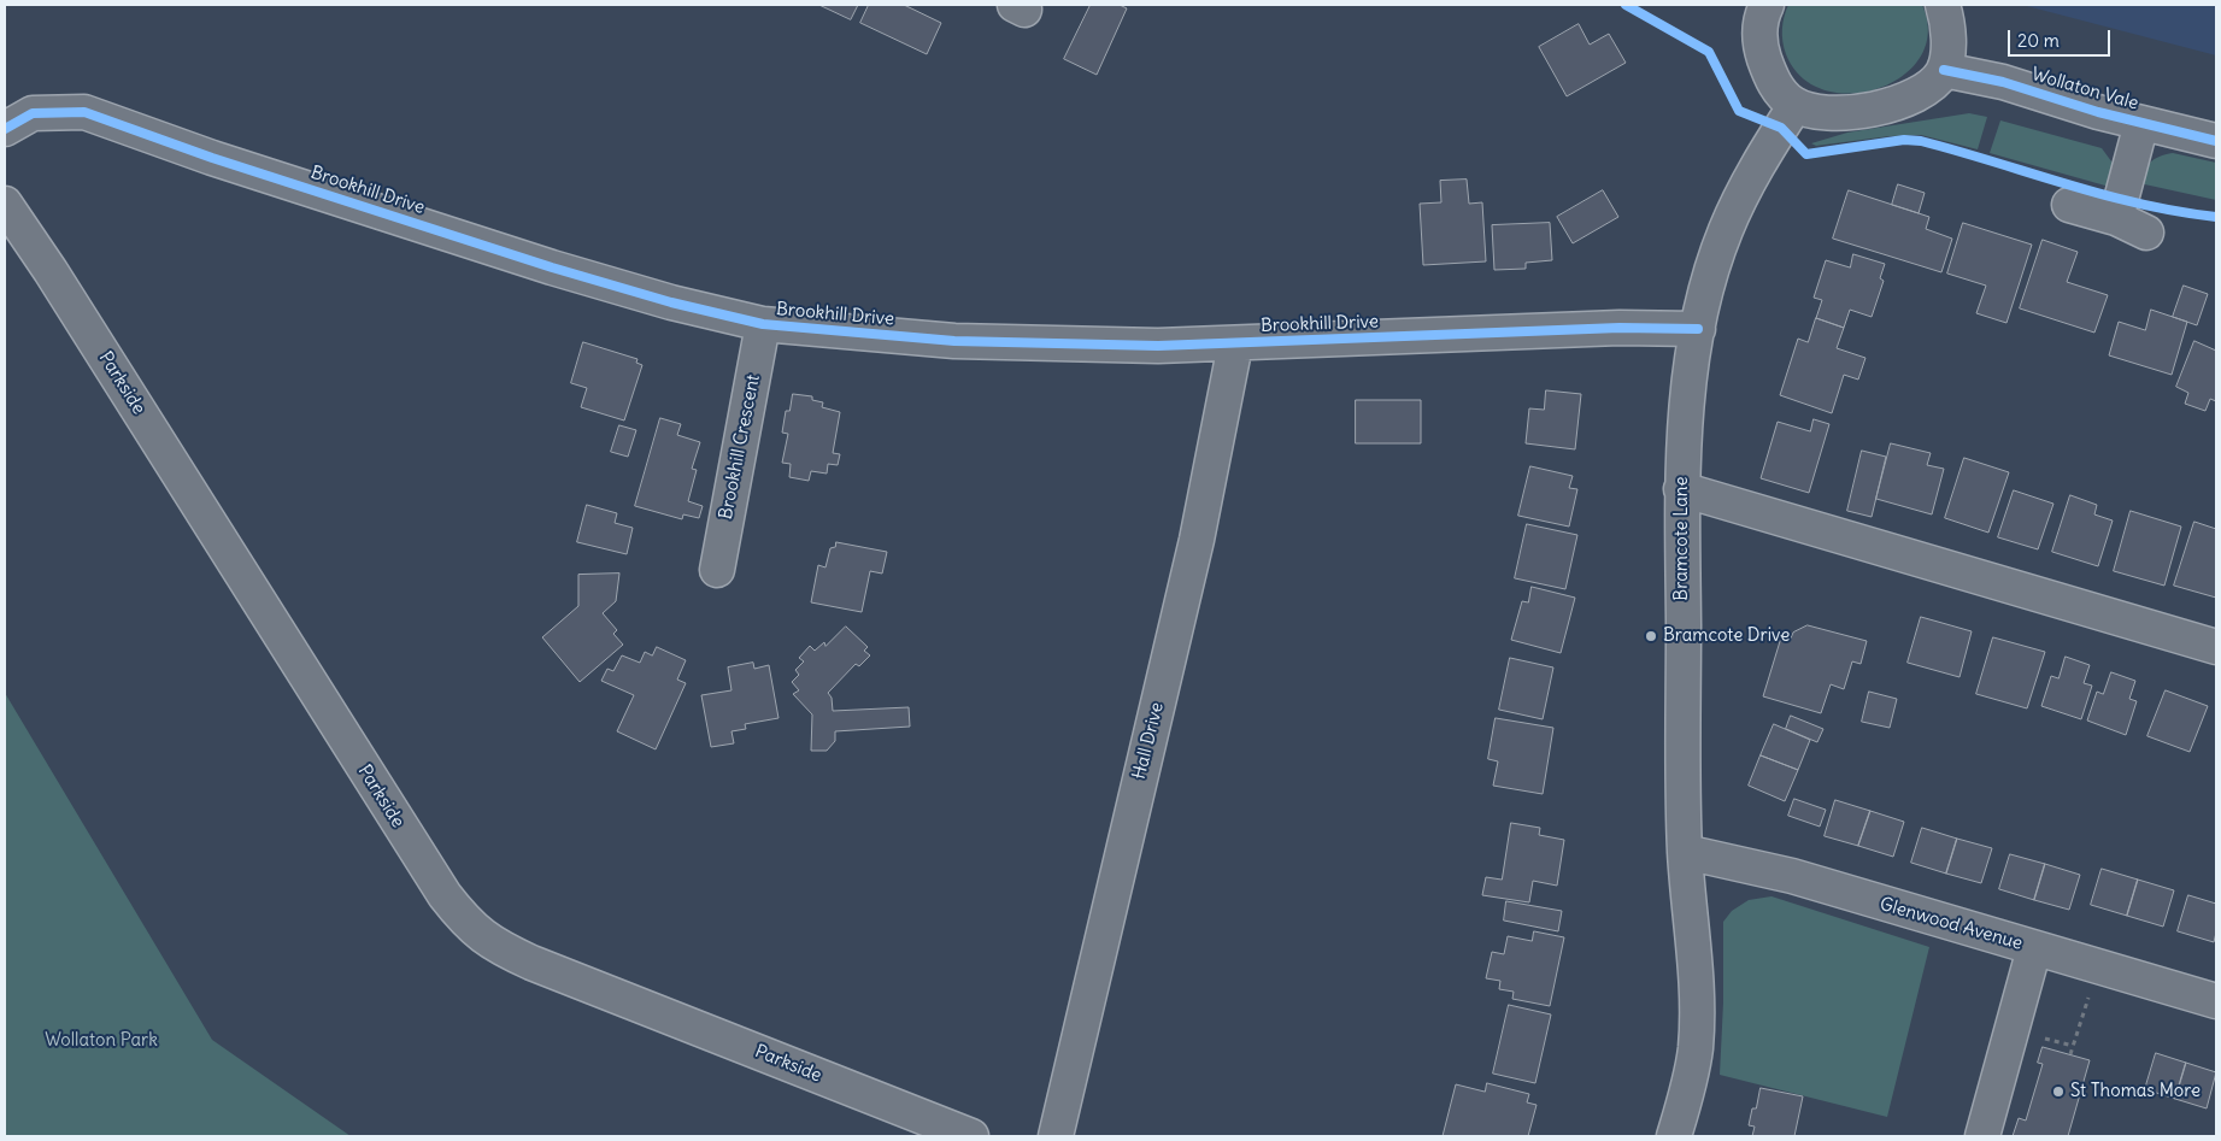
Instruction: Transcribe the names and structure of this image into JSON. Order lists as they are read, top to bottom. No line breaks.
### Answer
{"streets":{"street":["Wollaton Vale","Brookhill Drive","Parkside","Brookhill Crescent","Bramcote Lane","Hall Drive","Glenwood Avenue"]},"crossings":[["Brookhill Drive","Brookhill Crescent"],["Brookhill Drive","Bramcote Lane"],["Brookhill Drive","Hall Drive"],["Bramcote Lane","Glenwood Avenue"]],"parks":["Wollaton Park"],"places":["Bramcote Drive","St Thomas More"],"scale_bar":"20 m"}
